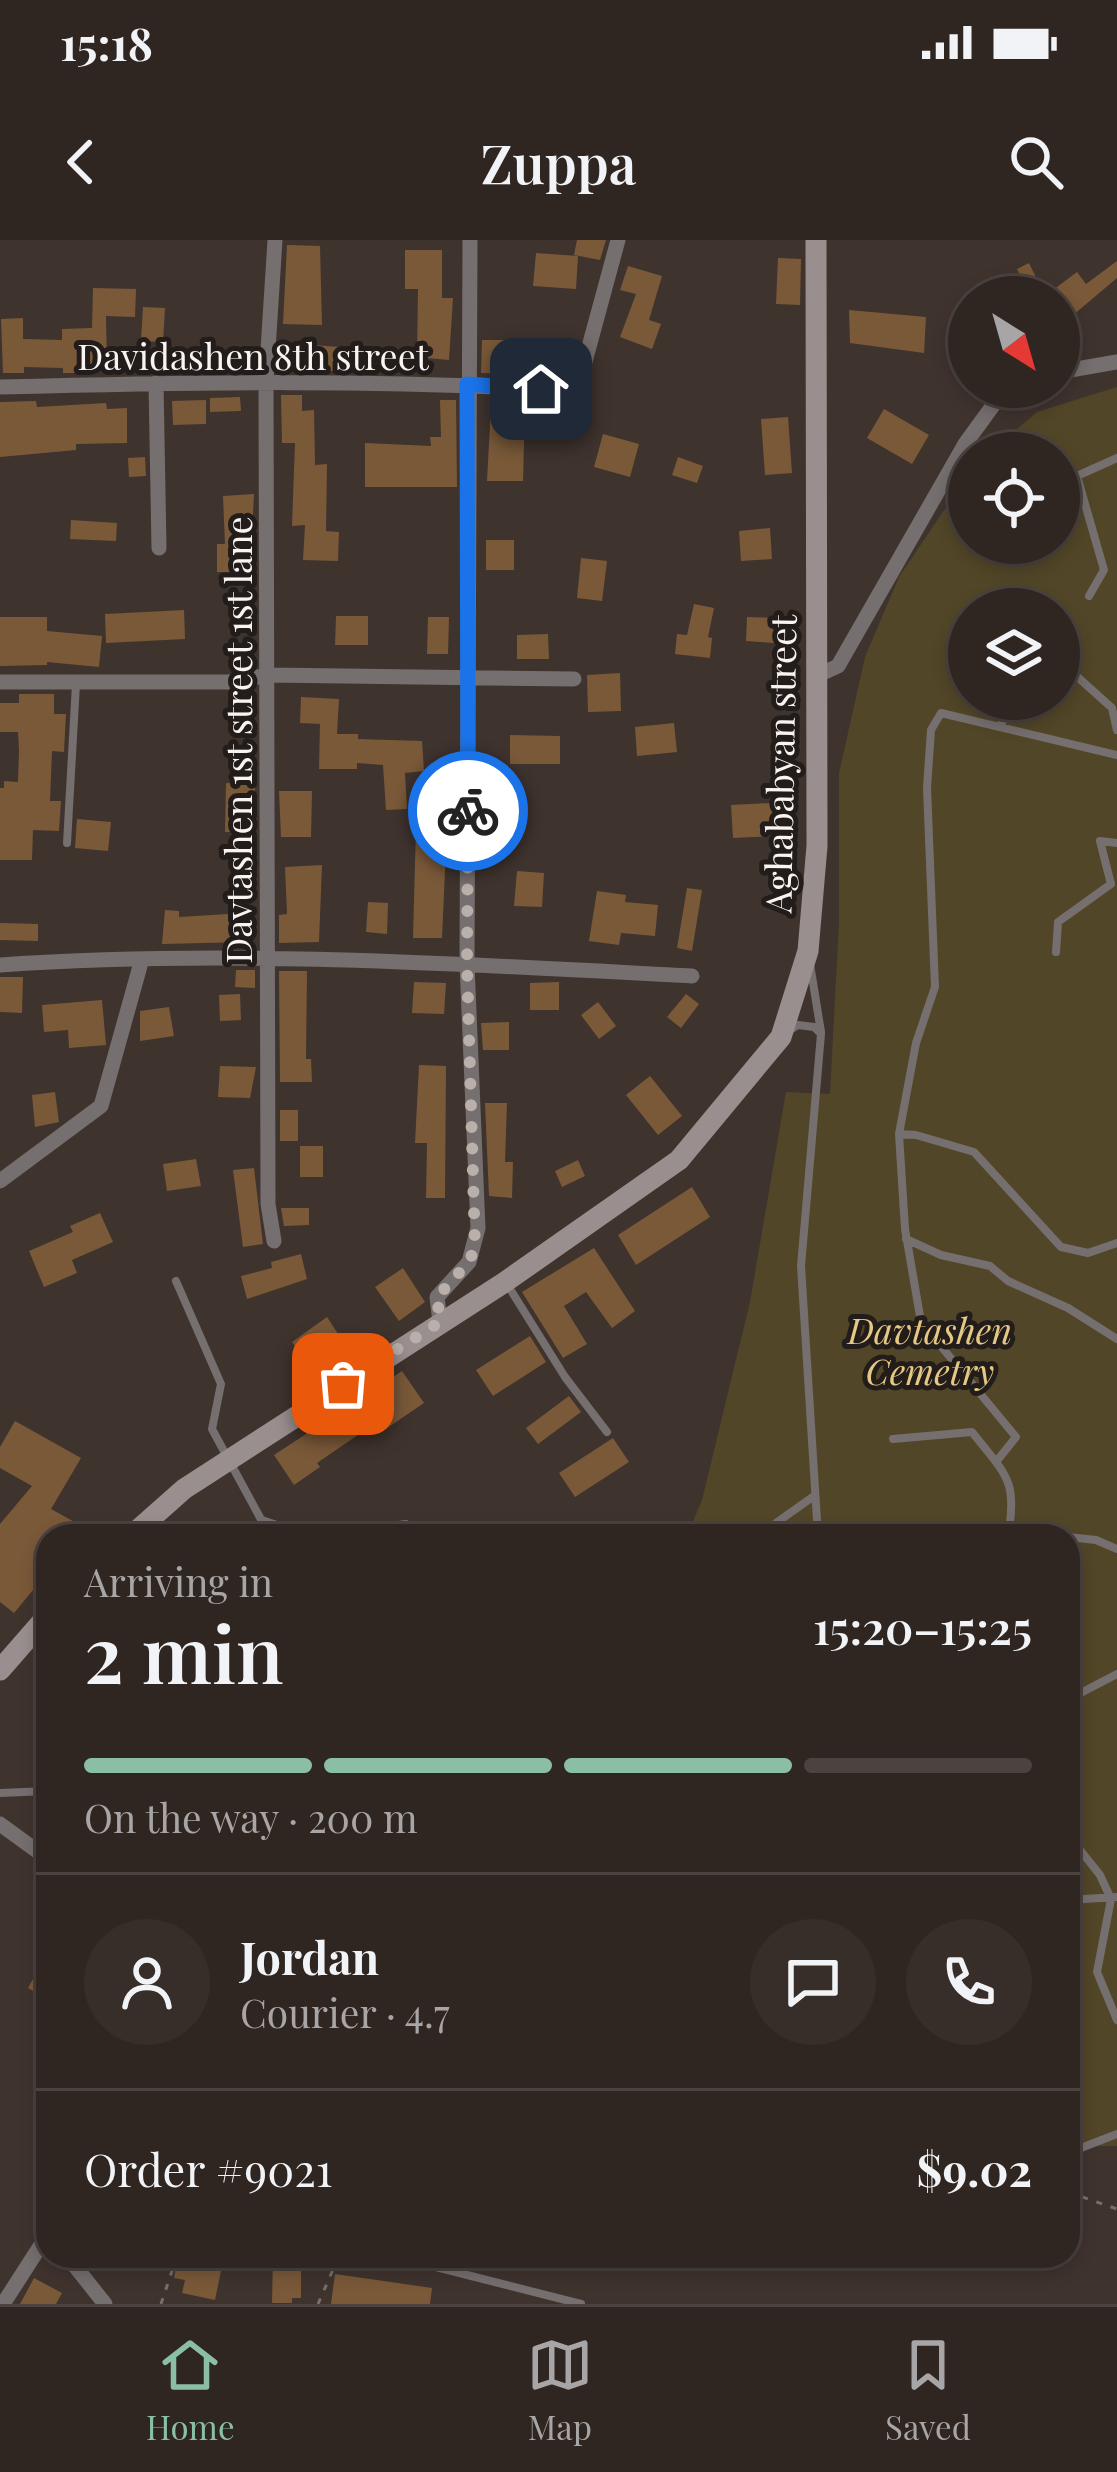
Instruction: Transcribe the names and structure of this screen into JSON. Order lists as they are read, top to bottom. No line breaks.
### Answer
{"streets":{"street":["Davidashen 8th street","Davtashen 1st street 1st lane","Aghababyan street"]},"crossings":[["Davidashen 8th street","Davtashen 1st street 1st lane"]],"parks":["Davtashen Cemetry"],"north":"bottom right","page":{"status":"15:18","header":"Zuppa","heading":["2 min","Arriving in","15:20–15:25"],"panel":["Jordan","Courier · 4.7","Order #9021","$9.02"],"bar":"On the way · 200 m","tabs":["Home","Map","Saved"]}}
